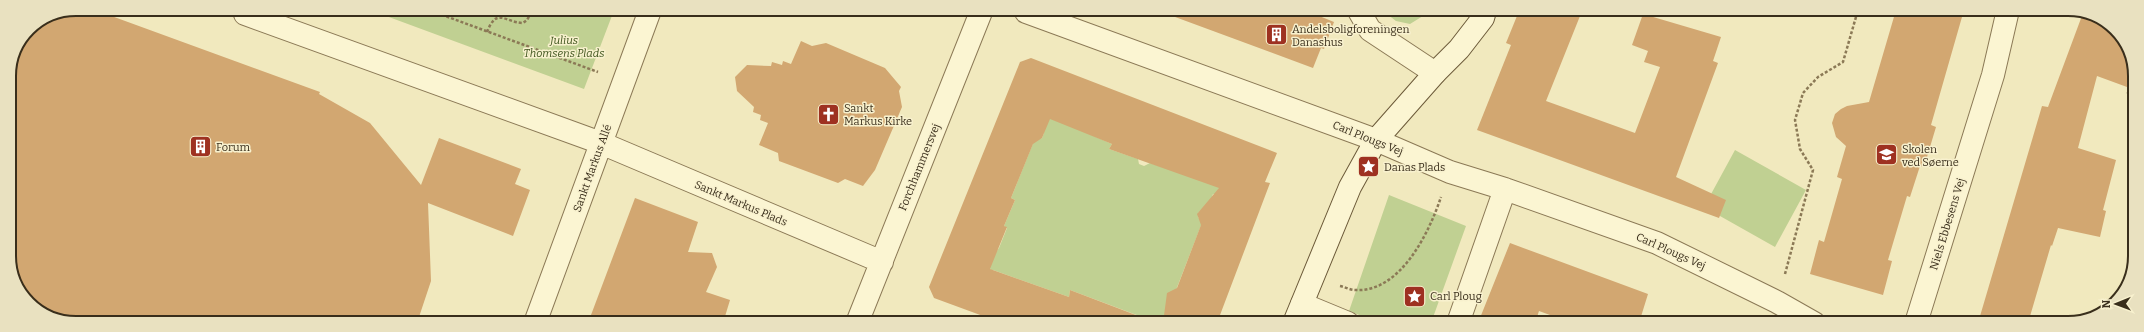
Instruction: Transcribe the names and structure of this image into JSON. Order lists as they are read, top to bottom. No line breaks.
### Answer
{"streets":{"street":["Carl Plougs Vej","Forchhammersvej","Sankt Markus Allé","Sankt Markus Plads","Niels Ebbesens Vej"]},"crossings":[["Forchhammersvej","Sankt Markus Plads"],["Sankt Markus Allé","Sankt Markus Plads"]],"parks":["Julius Thomsens Plads"],"places":{"building":["Andelsboligforeningen Danashus","Forum"],"church":["Sankt Markus Kirke"],"school or university":["Skolen ved Søerne"],"place":["Danas Plads","Carl Ploug"]},"north":"left"}
